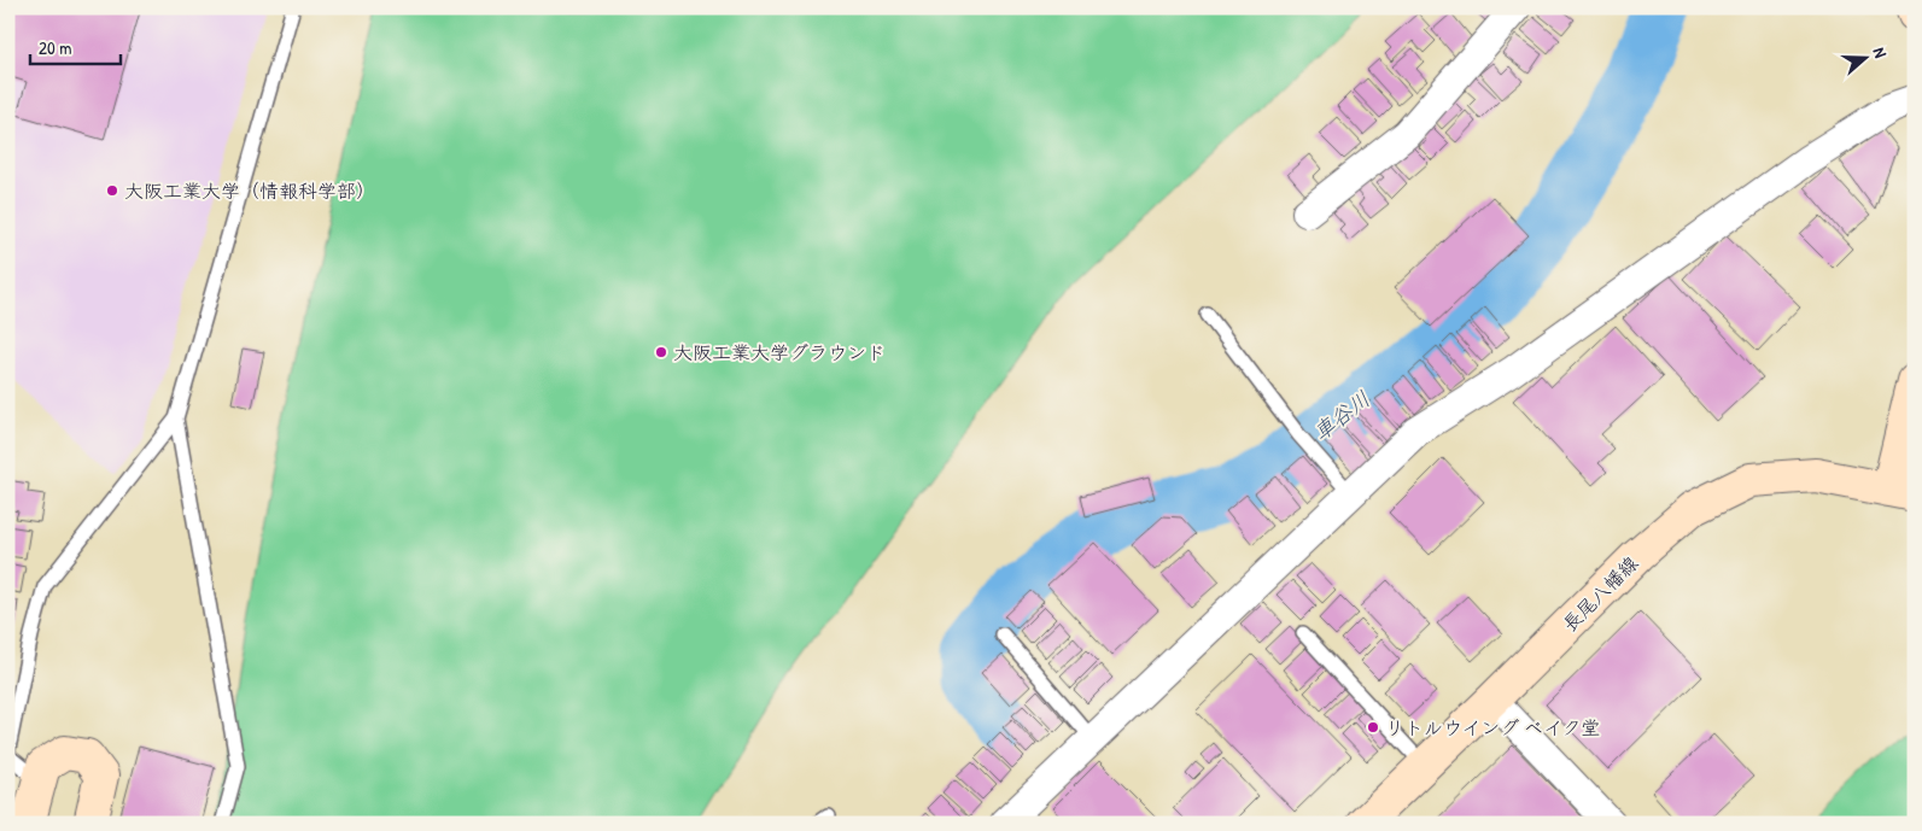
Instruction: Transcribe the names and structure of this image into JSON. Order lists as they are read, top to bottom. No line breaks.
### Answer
{"streets":{"main road":["長尾八幡線"]},"water":["車谷川"],"places":["大阪工業大学（情報科学部）","大阪工業大学グラウンド","リトルウイング ベイク堂"],"scale_bar":"20 m","north":"right"}
